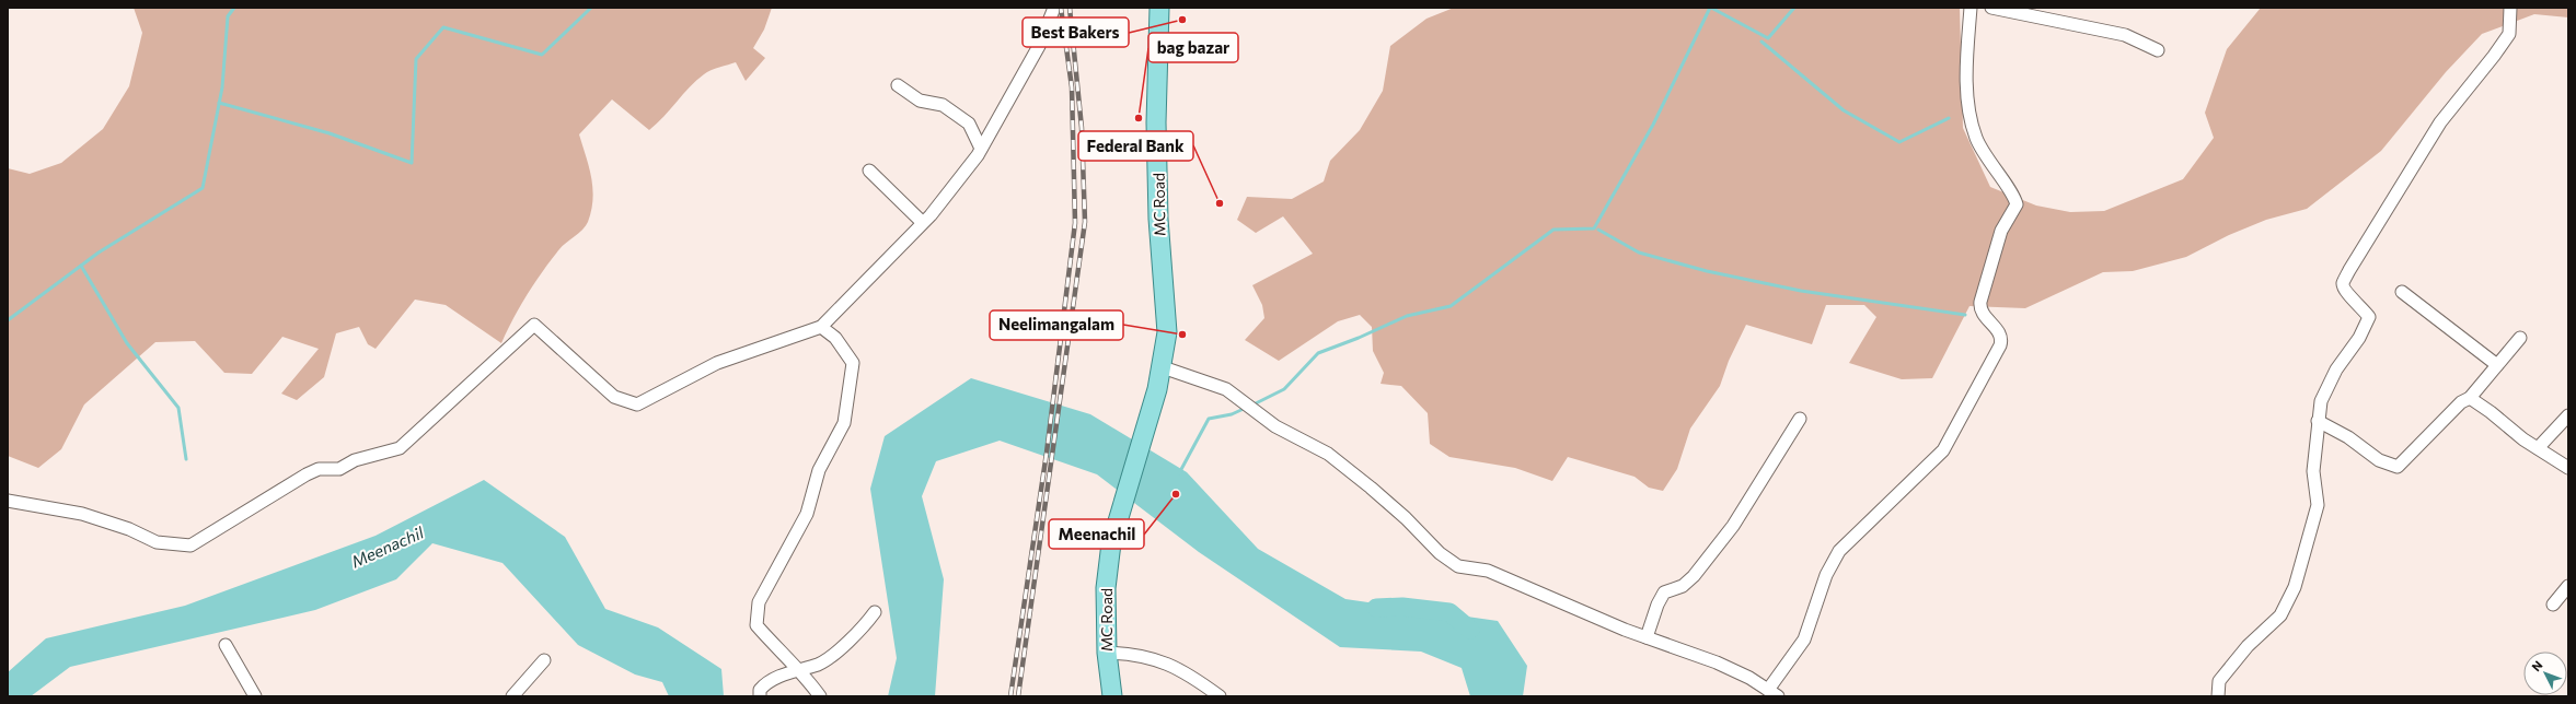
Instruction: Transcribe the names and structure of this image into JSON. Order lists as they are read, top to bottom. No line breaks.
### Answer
{"streets":{"main road":["MC Road"]},"water":["Meenachil"],"places":["Best Bakers","bag bazar","Federal Bank","Neelimangalam","Meenachil"],"north":"top left"}
